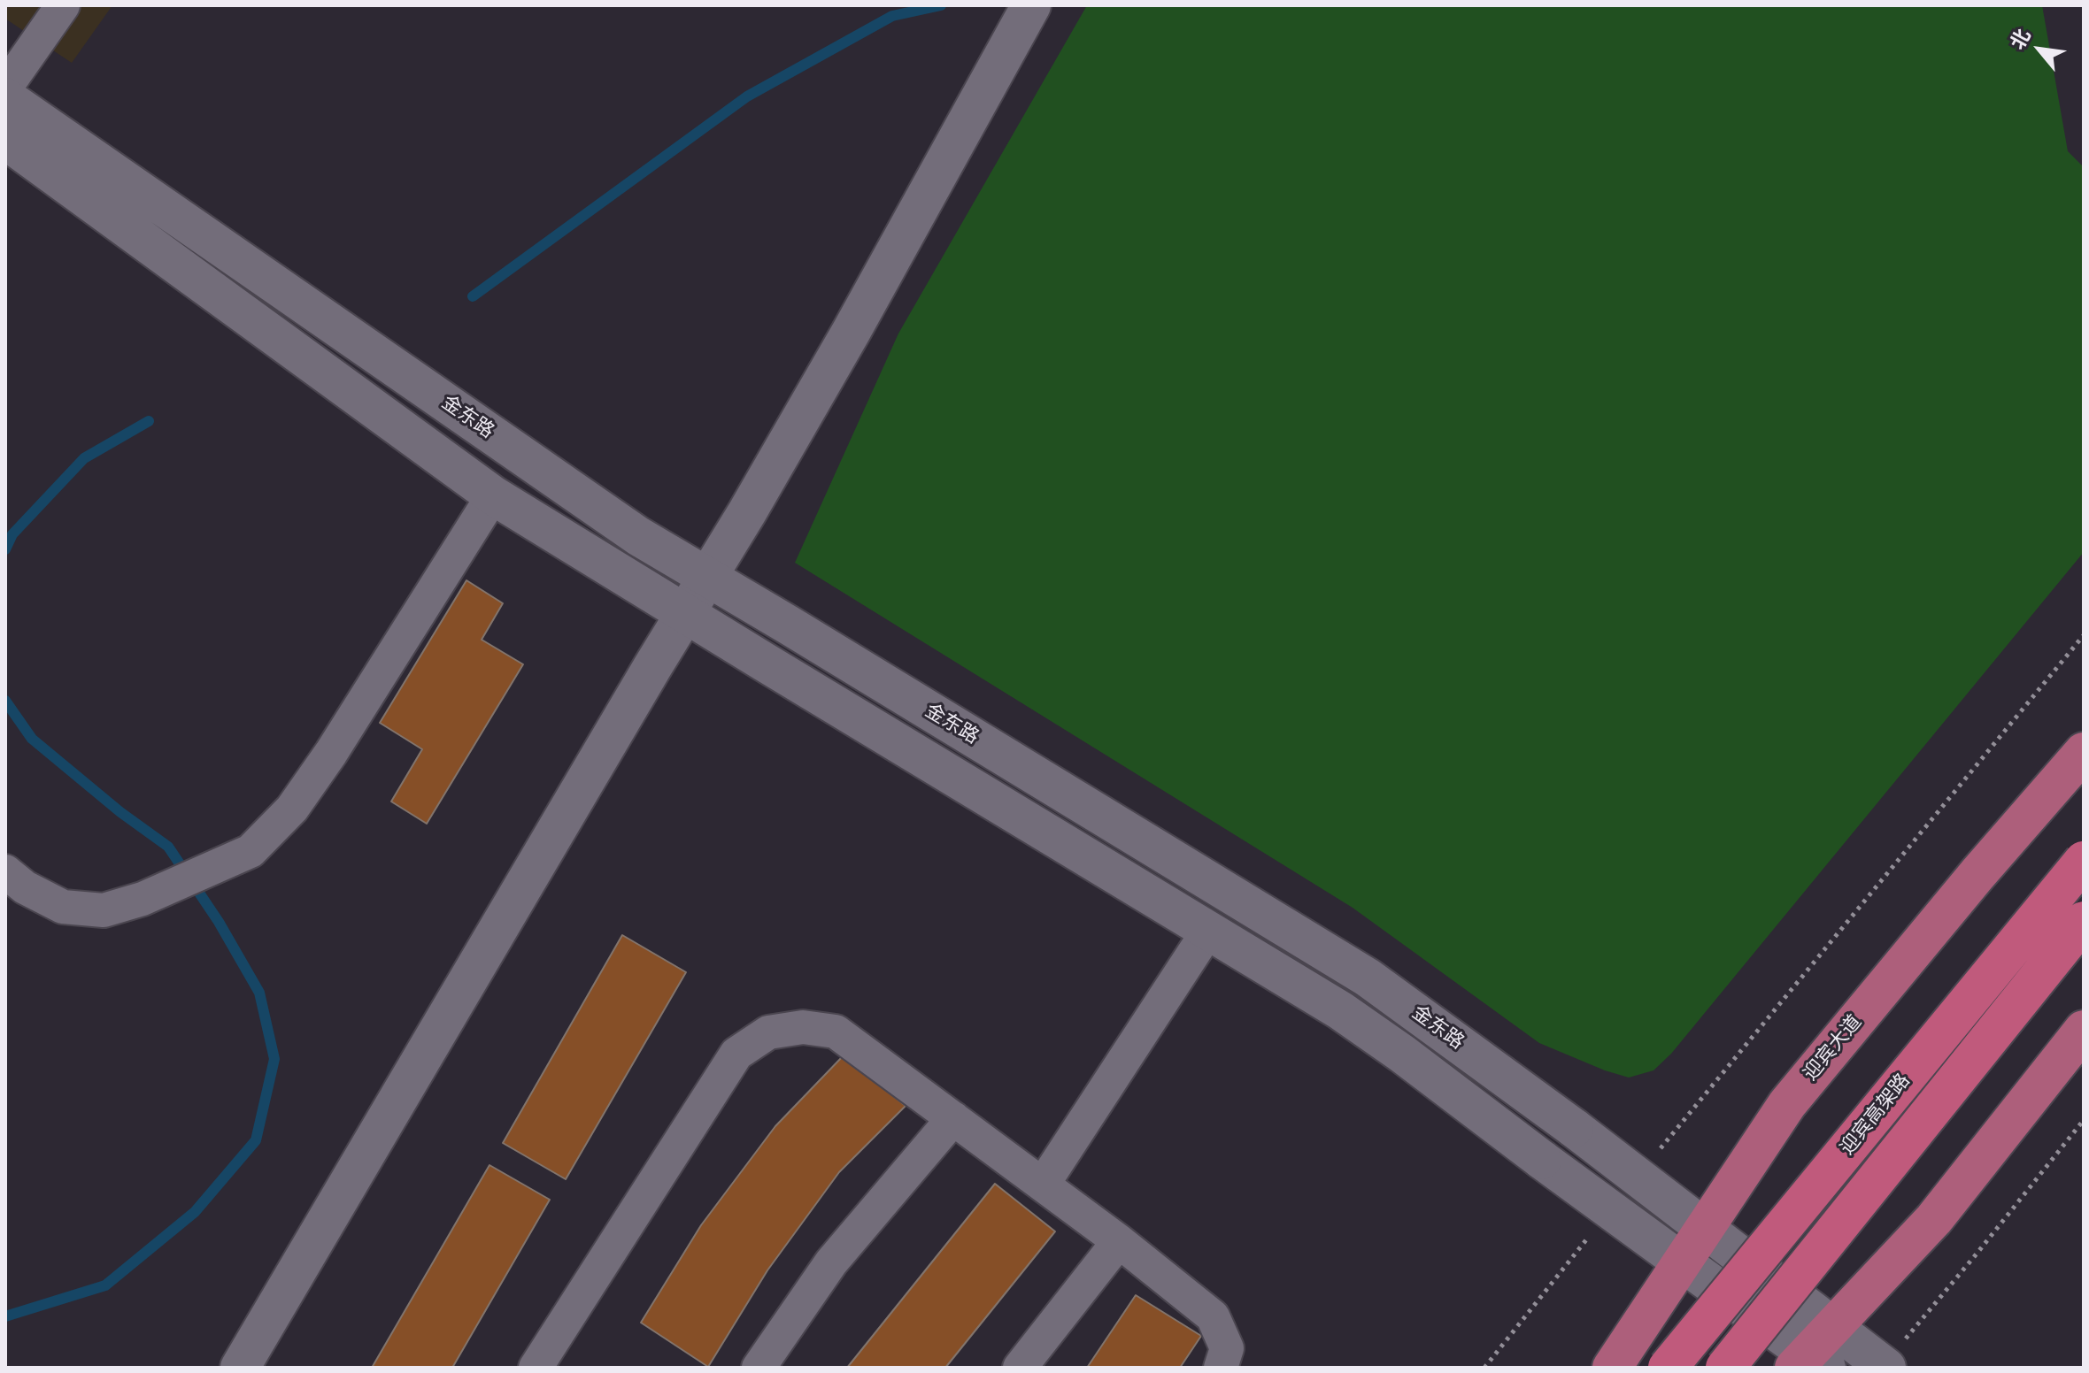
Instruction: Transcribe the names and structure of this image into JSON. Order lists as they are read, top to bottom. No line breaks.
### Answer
{"streets":{"highway":["迎宾高架路"],"main road":["金东路","迎宾大道"]},"crossings":[["金东路","迎宾大道"]],"north":"top left"}
